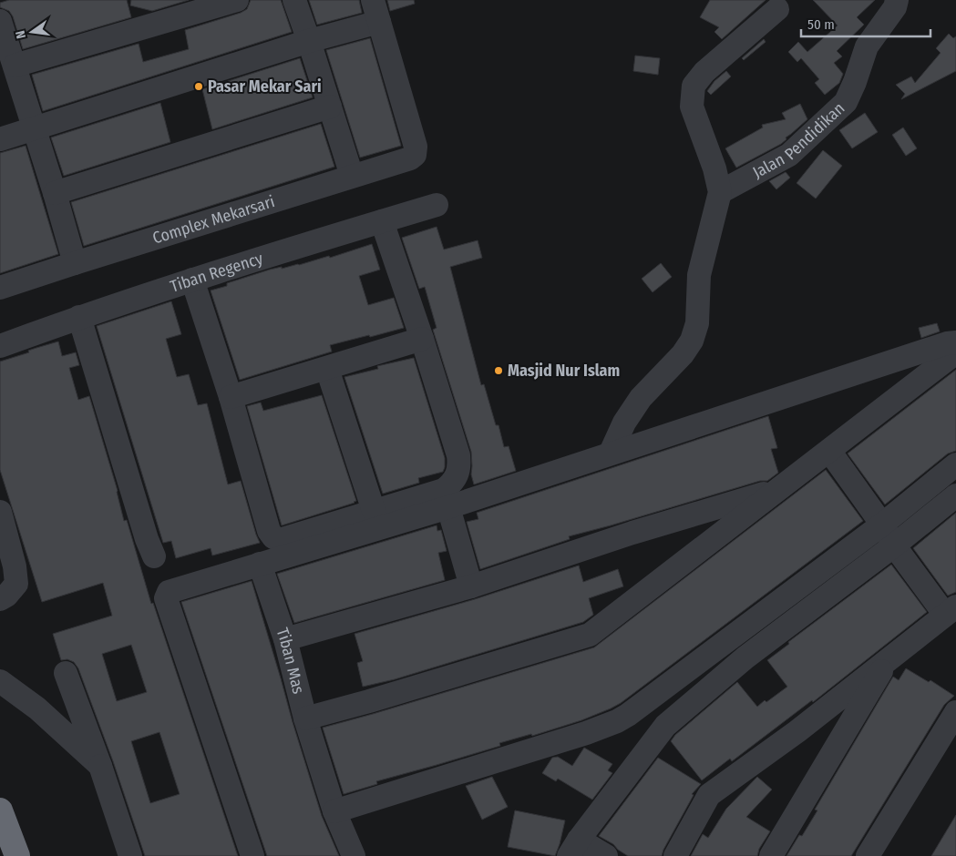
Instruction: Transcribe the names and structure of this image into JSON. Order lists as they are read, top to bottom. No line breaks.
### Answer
{"streets":{"street":["Jalan Pendidikan","Complex Mekarsari","Tiban Regency","Tiban Mas"]},"places":["Pasar Mekar Sari","Masjid Nur Islam"],"scale_bar":"50 m","north":"left"}
